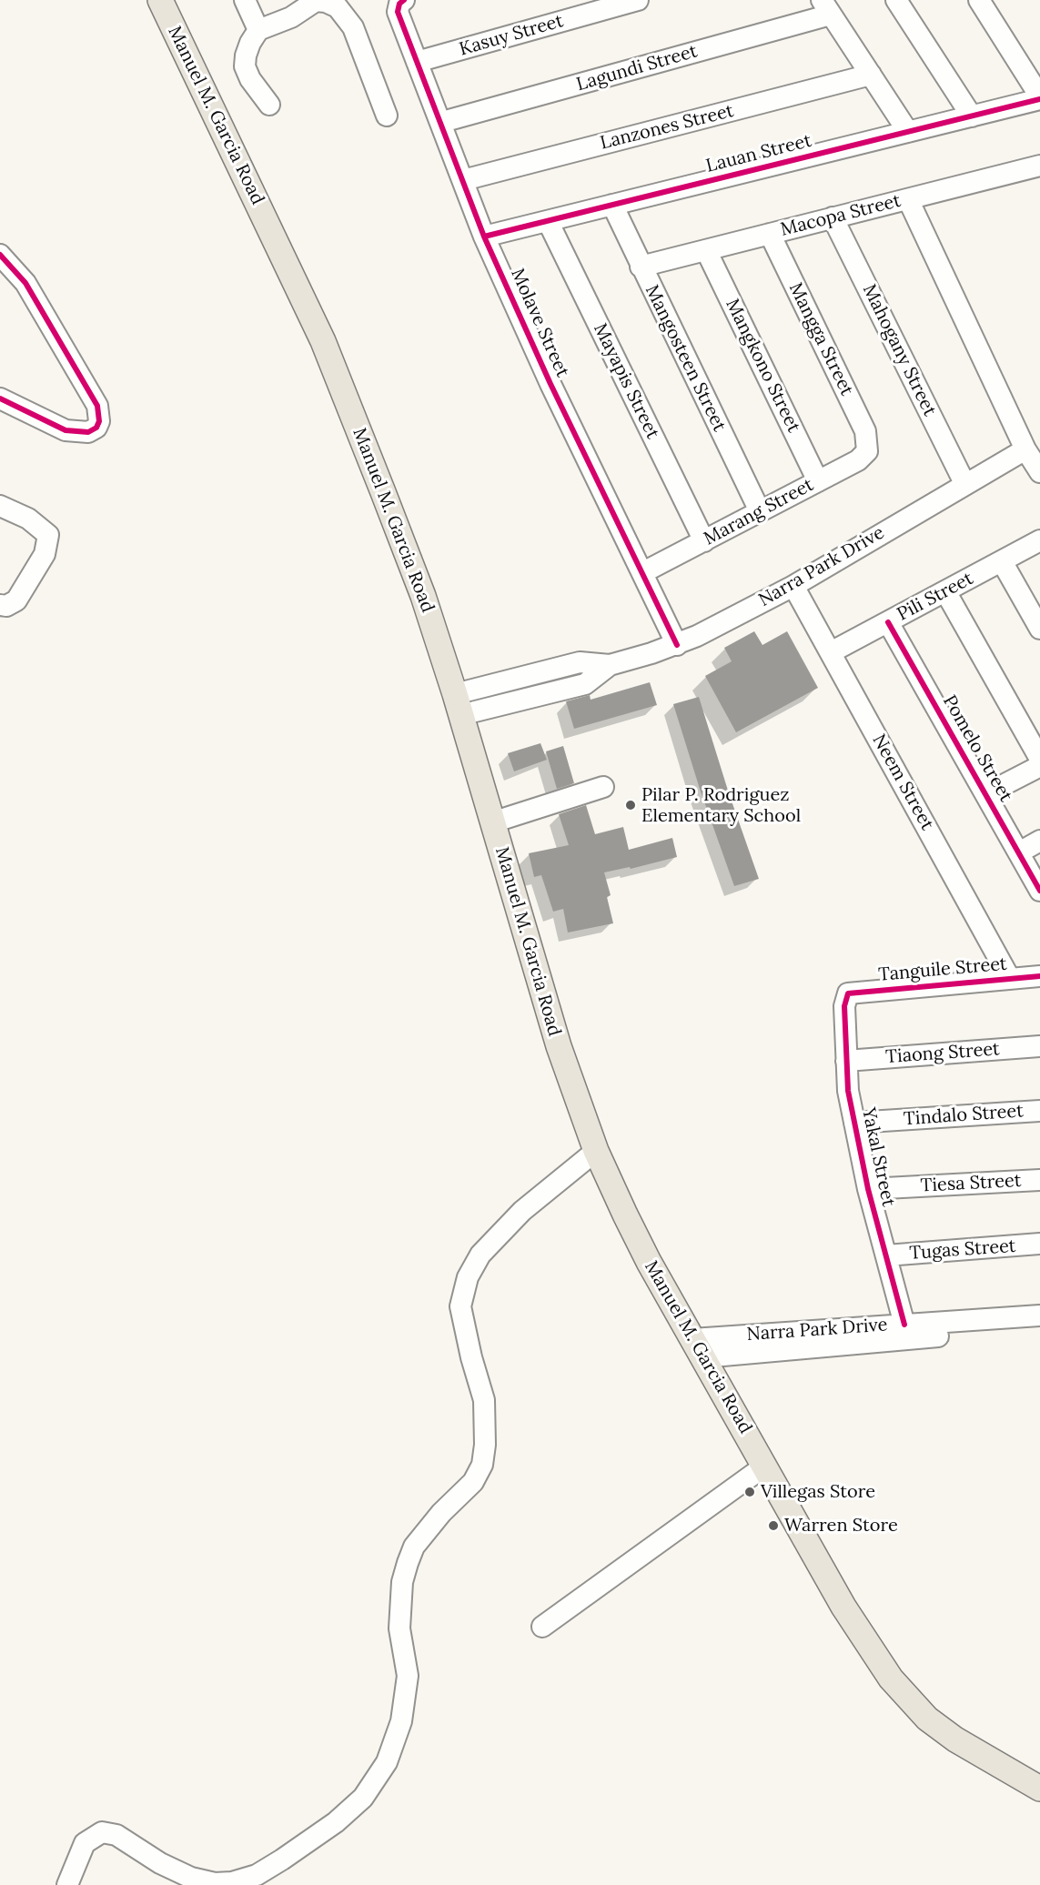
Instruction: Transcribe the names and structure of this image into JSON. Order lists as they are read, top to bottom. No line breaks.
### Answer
{"streets":{"main road":["Manuel M. Garcia Road"],"street":["Kasuy Street","Lagundi Street","Lanzones Street","Lauan Street","Macopa Street","Molave Street","Mangga Street","Mahogany Street","Mangosteen Street","Mangkono Street","Mayapis Street","Marang Street","Narra Park Drive","Pili Street","Pomelo Street","Neem Street","Tanguile Street","Tiaong Street","Tindalo Street","Yakal Street","Tiesa Street","Tugas Street"]},"crossings":[["Kasuy Street","Molave Street"],["Lagundi Street","Molave Street"],["Manuel M. Garcia Road","Narra Park Drive"],["Lanzones Street","Molave Street"],["Lauan Street","Molave Street"],["Lauan Street","Mangosteen Street"],["Lauan Street","Mayapis Street"],["Macopa Street","Mangga Street"],["Macopa Street","Mahogany Street"],["Macopa Street","Mangosteen Street"],["Macopa Street","Mangkono Street"],["Molave Street","Marang Street"],["Molave Street","Narra Park Drive"],["Mangga Street","Marang Street"],["Mahogany Street","Narra Park Drive"],["Mangosteen Street","Marang Street"],["Mangkono Street","Marang Street"],["Mayapis Street","Marang Street"],["Narra Park Drive","Neem Street"],["Narra Park Drive","Yakal Street"],["Pili Street","Pomelo Street"],["Pili Street","Neem Street"],["Neem Street","Tanguile Street"],["Tanguile Street","Yakal Street"],["Tiaong Street","Yakal Street"],["Tindalo Street","Yakal Street"],["Yakal Street","Tiesa Street"],["Yakal Street","Tugas Street"]],"places":["Pilar P. Rodriguez Elementary School","Villegas Store","Warren Store"]}
